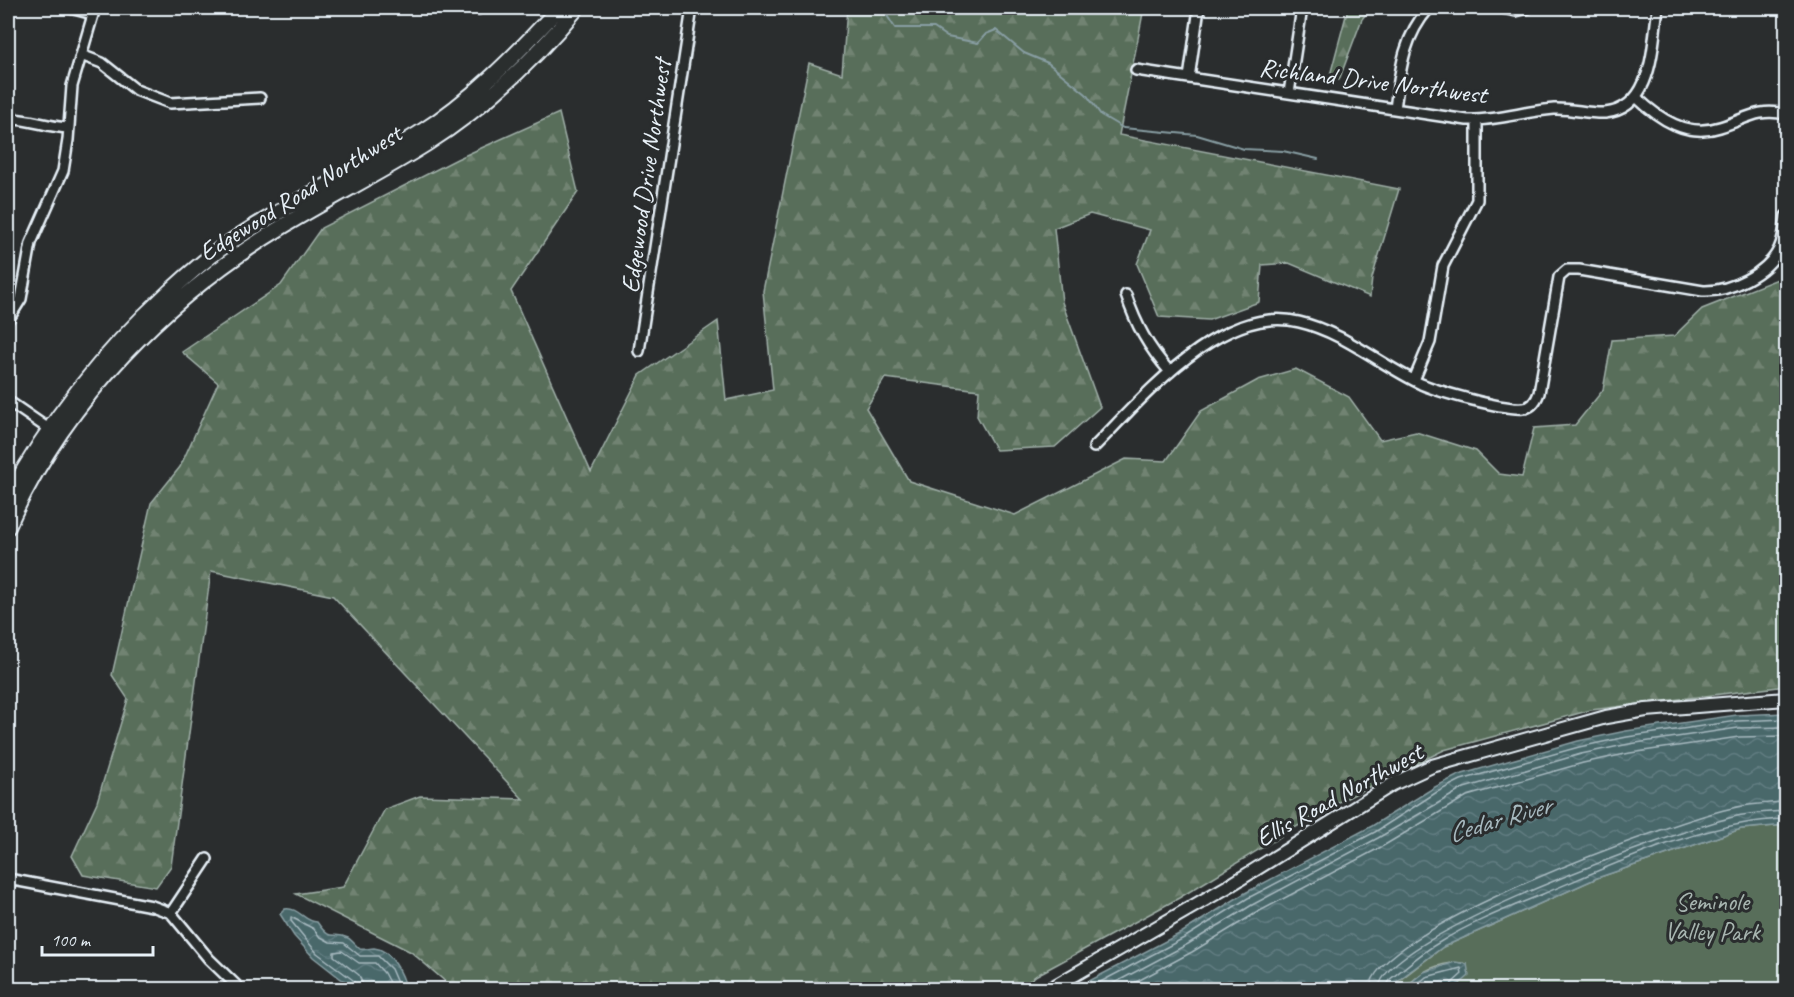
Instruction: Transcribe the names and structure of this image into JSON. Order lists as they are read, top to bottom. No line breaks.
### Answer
{"streets":{"main road":["Edgewood Road Northwest"],"street":["Richland Drive Northwest","Edgewood Drive Northwest","Ellis Road Northwest"]},"water":["Cedar River"],"parks":["Seminole Valley Park"],"scale_bar":"100 m"}
